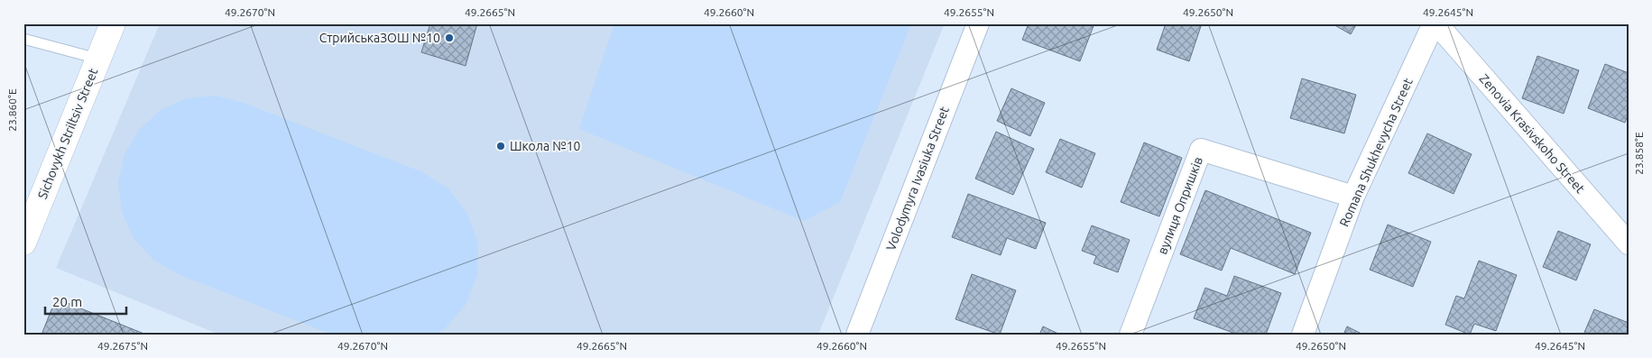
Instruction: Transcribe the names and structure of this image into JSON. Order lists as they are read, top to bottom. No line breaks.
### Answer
{"streets":{"street":["Sichovykh Striltsiv Street","Zenovia Krasivskoho Street","Romana Shukhevycha Street","Volodymyra Ivasiuka Street","вулиця Опришків"]},"crossings":[["Zenovia Krasivskoho Street","Romana Shukhevycha Street"],["Romana Shukhevycha Street","вулиця Опришків"]],"places":["СтрийськаЗОШ №10","Школа №10"],"scale_bar":"20 m","coordinates":["49.2670°N","49.2665°N","49.2660°N","49.2655°N","49.2650°N","49.2645°N","23.860°E","23.858°E","49.2675°N"]}
